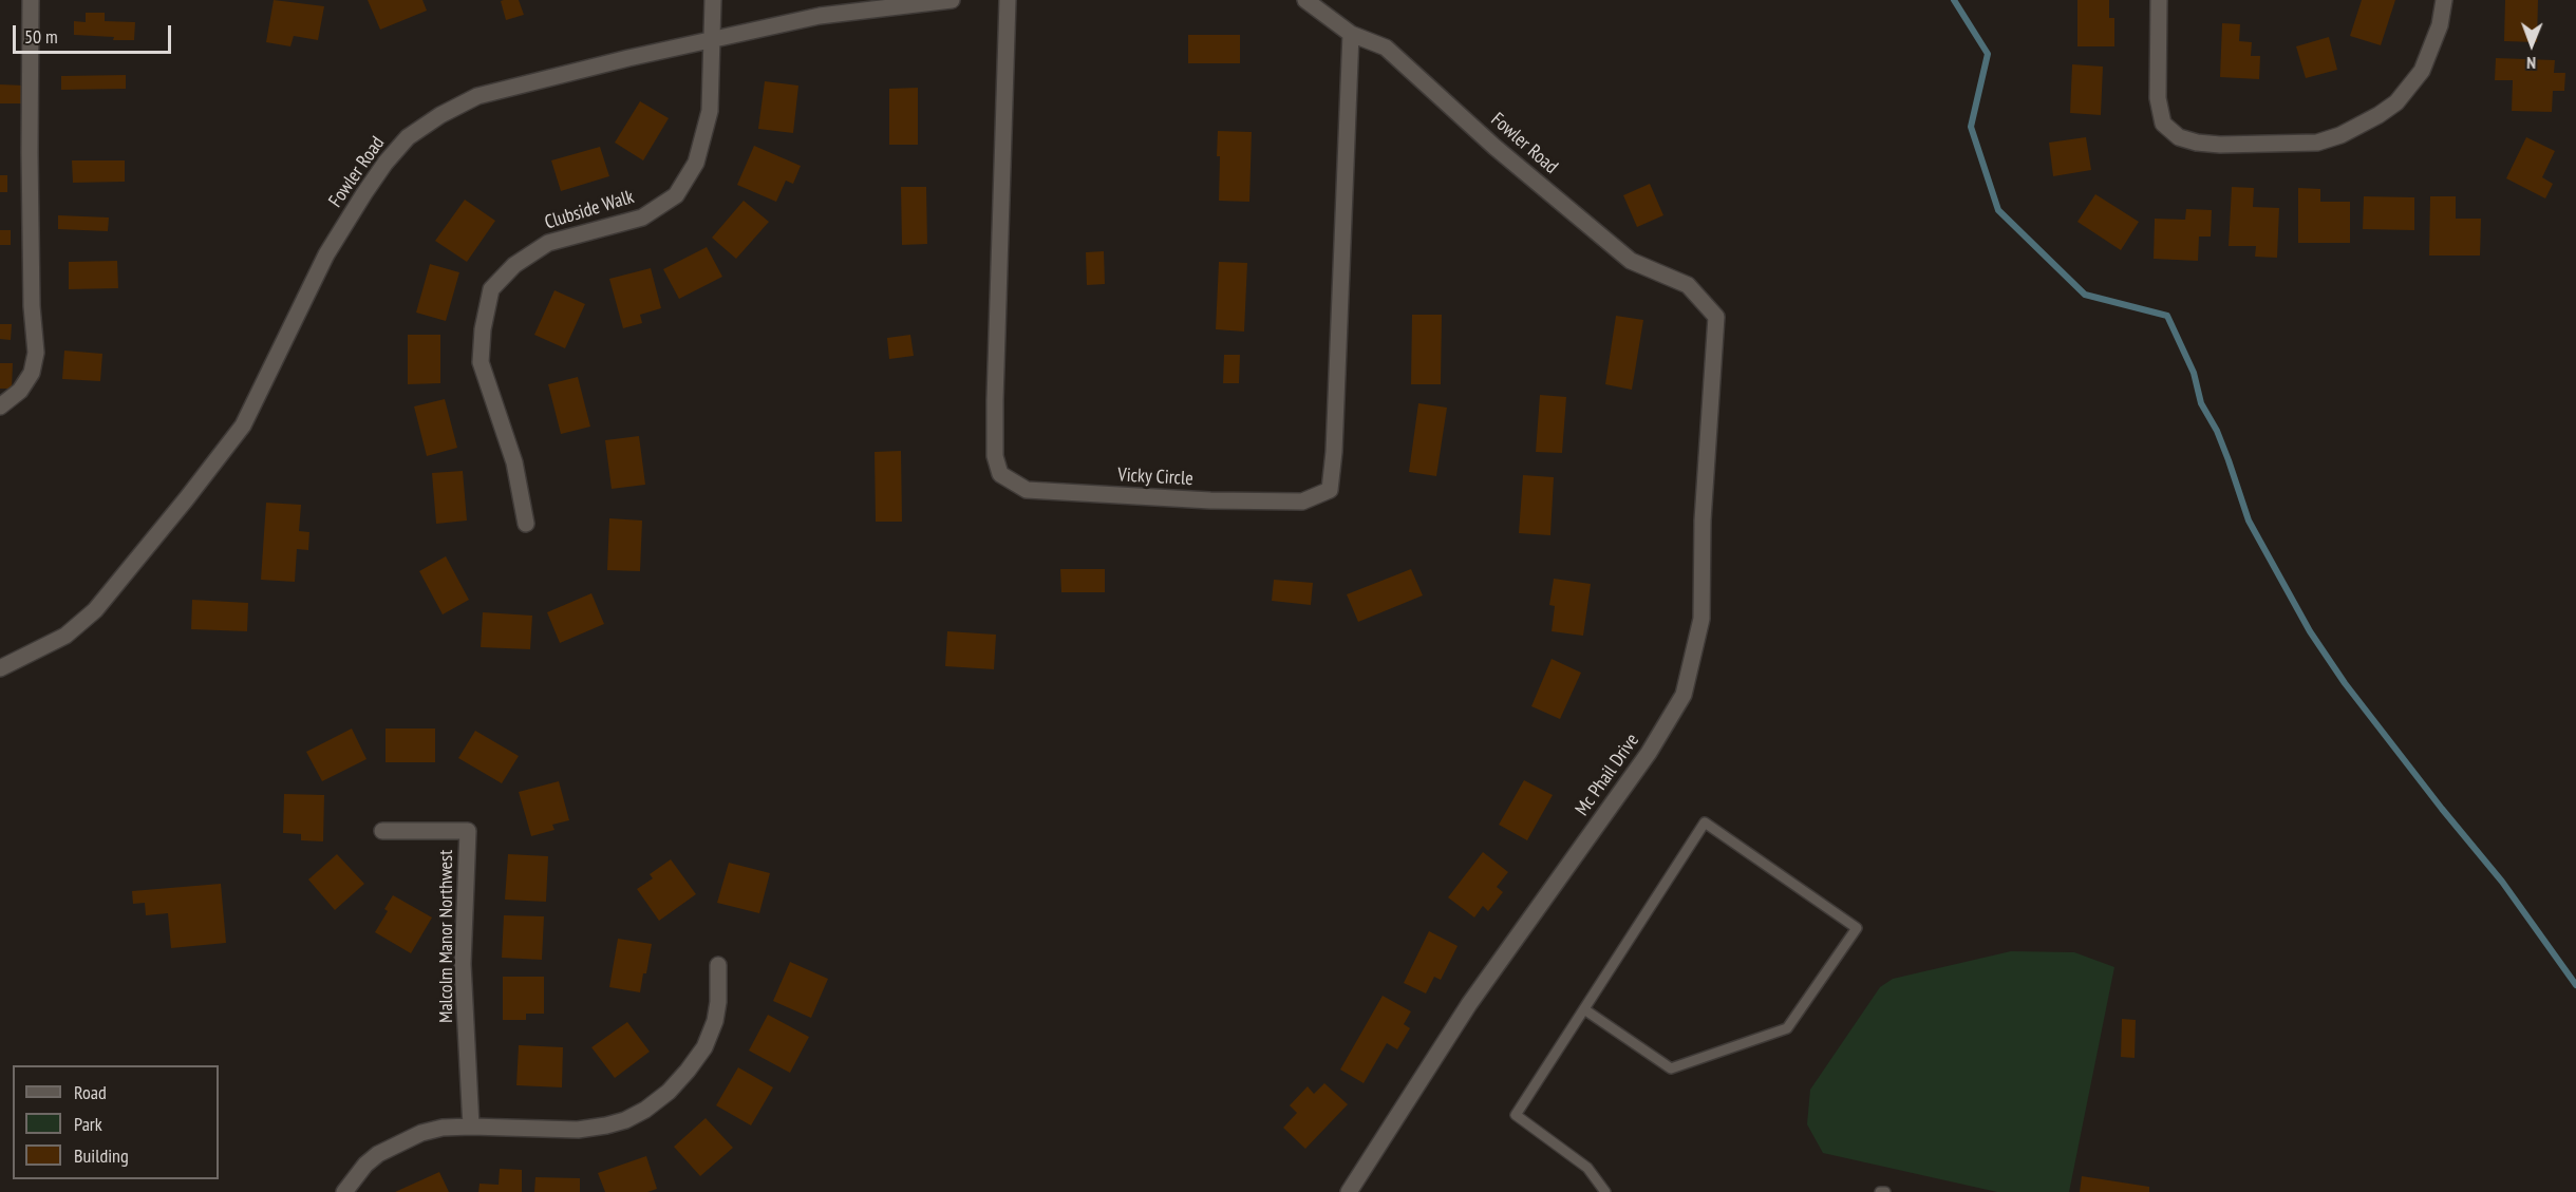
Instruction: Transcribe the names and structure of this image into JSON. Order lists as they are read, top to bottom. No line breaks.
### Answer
{"streets":{"street":["Fowler Road","Clubside Walk","Vicky Circle","Mc Phail Drive","Malcolm Manor Northwest"]},"crossings":[["Fowler Road","Clubside Walk"],["Fowler Road","Vicky Circle"],["Fowler Road","Mc Phail Drive"]],"legend":["Road","Park","Building"],"scale_bar":"50 m","north":"bottom"}
